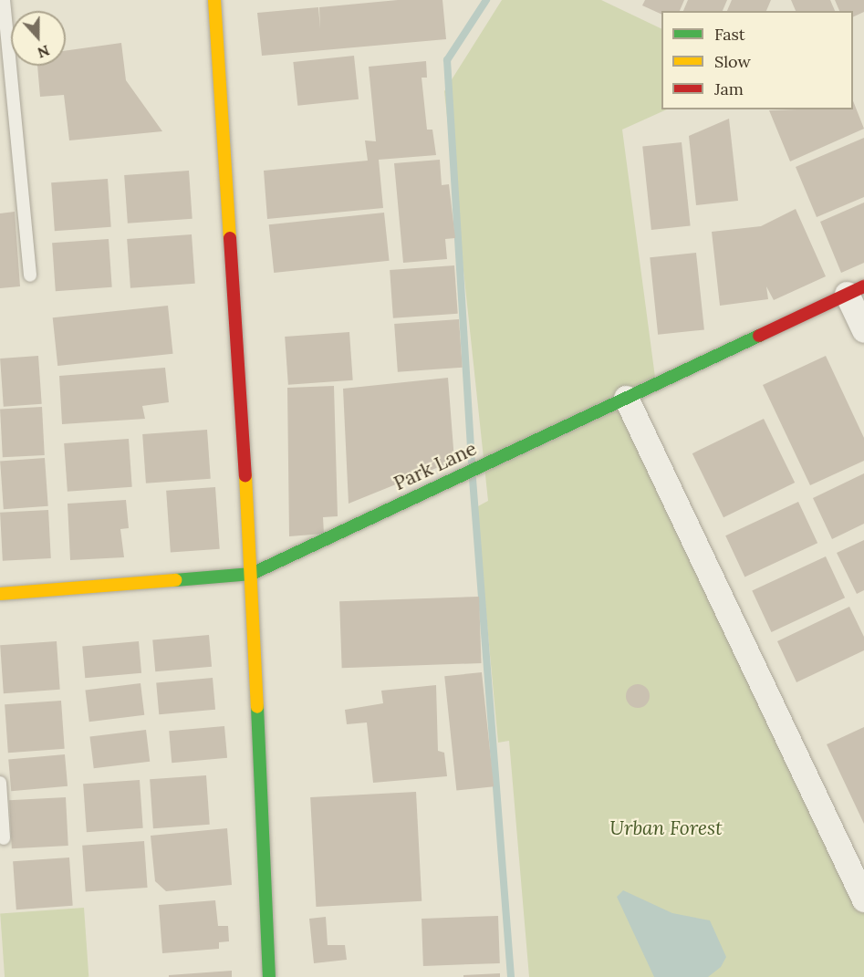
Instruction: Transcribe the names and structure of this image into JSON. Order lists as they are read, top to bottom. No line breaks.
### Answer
{"streets":{"street":["Park Lane"]},"parks":["Urban Forest"],"legend":["Fast","Slow","Jam"],"north":"bottom"}
